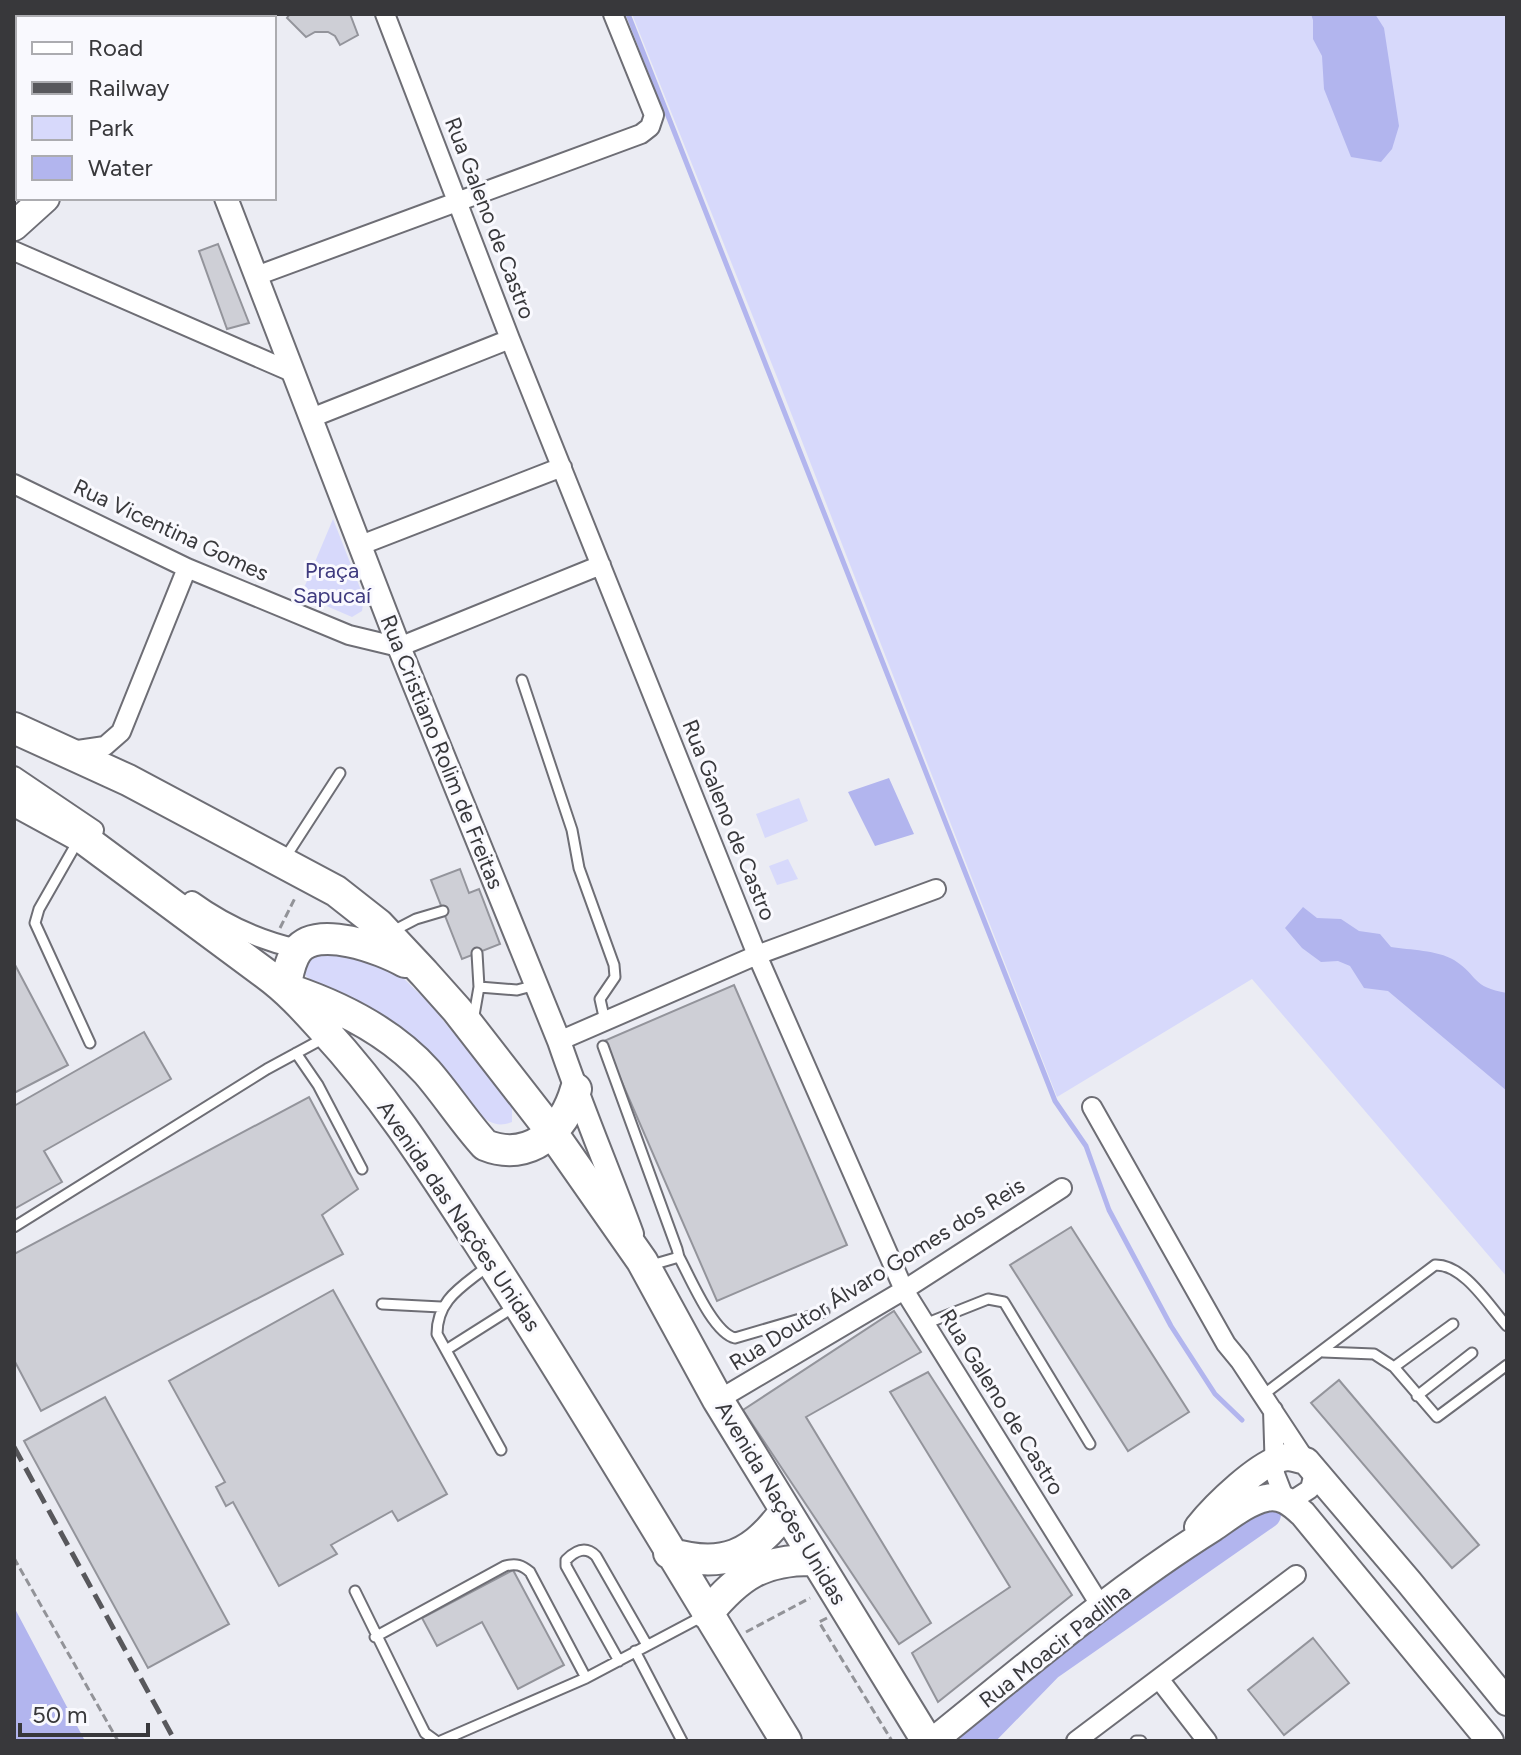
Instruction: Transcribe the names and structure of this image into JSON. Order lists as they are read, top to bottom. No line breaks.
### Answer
{"streets":{"highway":["Avenida das Nações Unidas","Avenida Nações Unidas"],"main road":["Rua Moacir Padilha"],"street":["Rua Galeno de Castro","Rua Vicentina Gomes","Rua Cristiano Rolim de Freitas","Rua Doutor Álvaro Gomes dos Reis"]},"crossings":[["Rua Galeno de Castro","Rua Doutor Álvaro Gomes dos Reis"],["Rua Galeno de Castro","Rua Moacir Padilha"],["Rua Vicentina Gomes","Rua Cristiano Rolim de Freitas"],["Rua Cristiano Rolim de Freitas","Avenida Nações Unidas"],["Rua Doutor Álvaro Gomes dos Reis","Avenida Nações Unidas"]],"parks":["Praça Sapucaí"],"legend":["Road","Railway","Park","Water"],"scale_bar":"50 m"}
